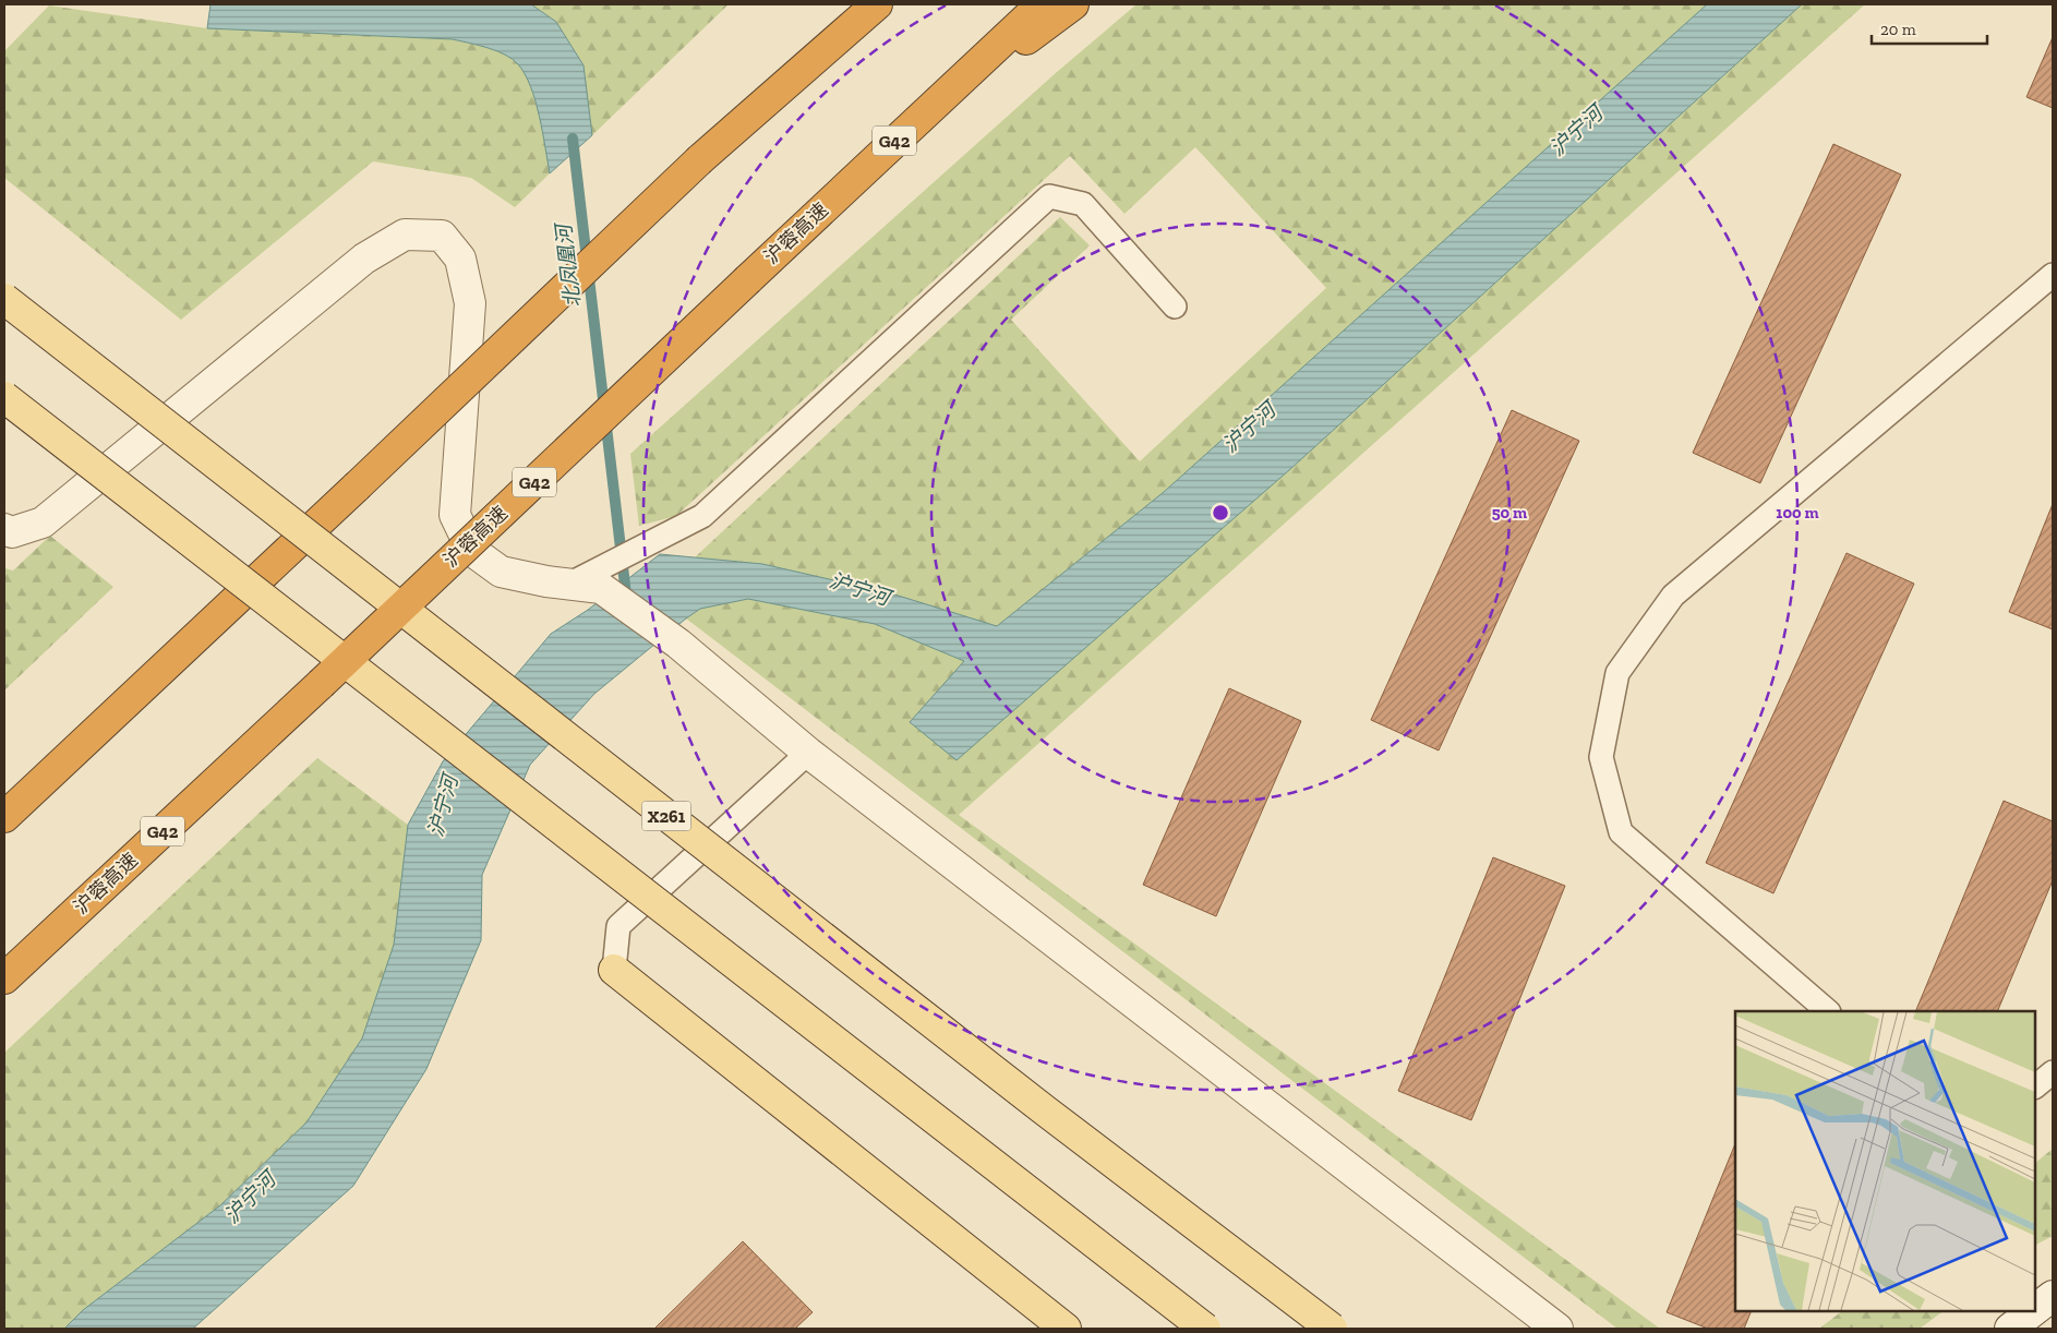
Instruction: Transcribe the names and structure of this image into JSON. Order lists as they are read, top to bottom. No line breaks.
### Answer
{"streets":{"highway":["G42","沪蓉高速"],"main road":["X261"]},"water":["沪宁河","北凤凰河"],"scale_bar":"20 m","rings":["50 m","100 m"]}
